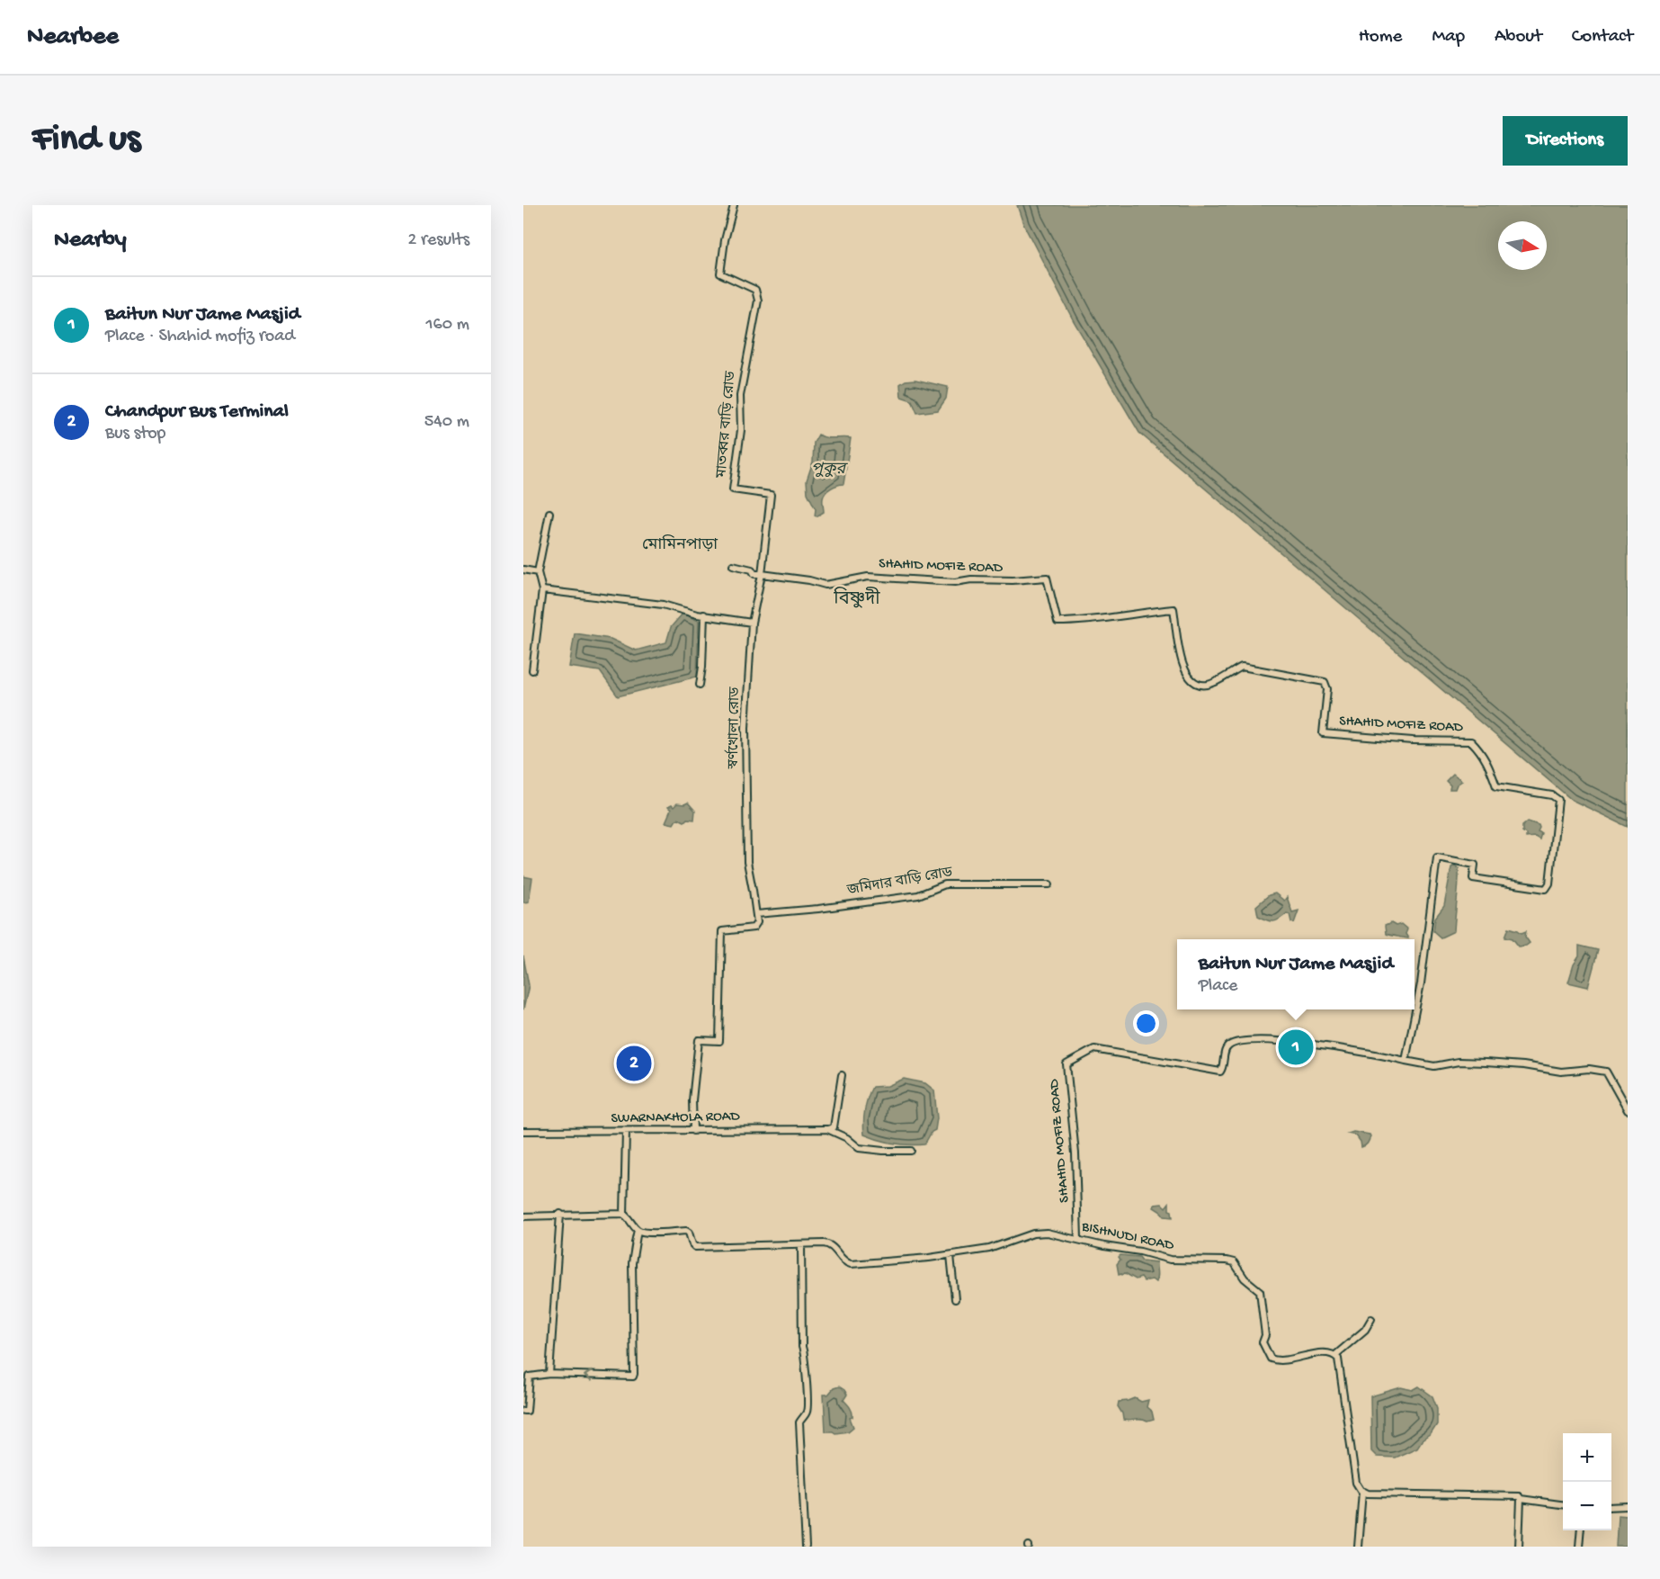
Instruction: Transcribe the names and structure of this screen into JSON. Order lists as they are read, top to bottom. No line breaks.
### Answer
{"streets":{"street":["মাতব্বর বাড়ি রোড","SHAHID MOFIZ ROAD","স্বর্ণখোলা রোড","জমিদার বাড়ি রোড","SWARNAKHOLA ROAD","BISHNUDI ROAD"]},"crossings":[["মাতব্বর বাড়ি রোড","SHAHID MOFIZ ROAD"],["মাতব্বর বাড়ি রোড","স্বর্ণখোলা রোড"],["SHAHID MOFIZ ROAD","স্বর্ণখোলা রোড"],["SHAHID MOFIZ ROAD","BISHNUDI ROAD"],["স্বর্ণখোলা রোড","জমিদার বাড়ি রোড"]],"districts":["মোমিনপাড়া","বিষ্ণুদী"],"water":["পুকুর"],"north":"right","page":{"header":"Nearbee","nav":["Home","Map","About","Contact"],"buttons":"Directions","title":"Find us","heading":["Nearby","2 results"],"list":[{"mark":"1","name":"Baitun Nur Jame Masjid","note":"Place · Shahid mofiz road","value":"160 m"},{"mark":"2","name":"Chandpur Bus Terminal","note":"Bus stop","value":"540 m"}],"popup":["Baitun Nur Jame Masjid","Place"],"pins":["1","2"],"map_buttons":["+","−"]}}
